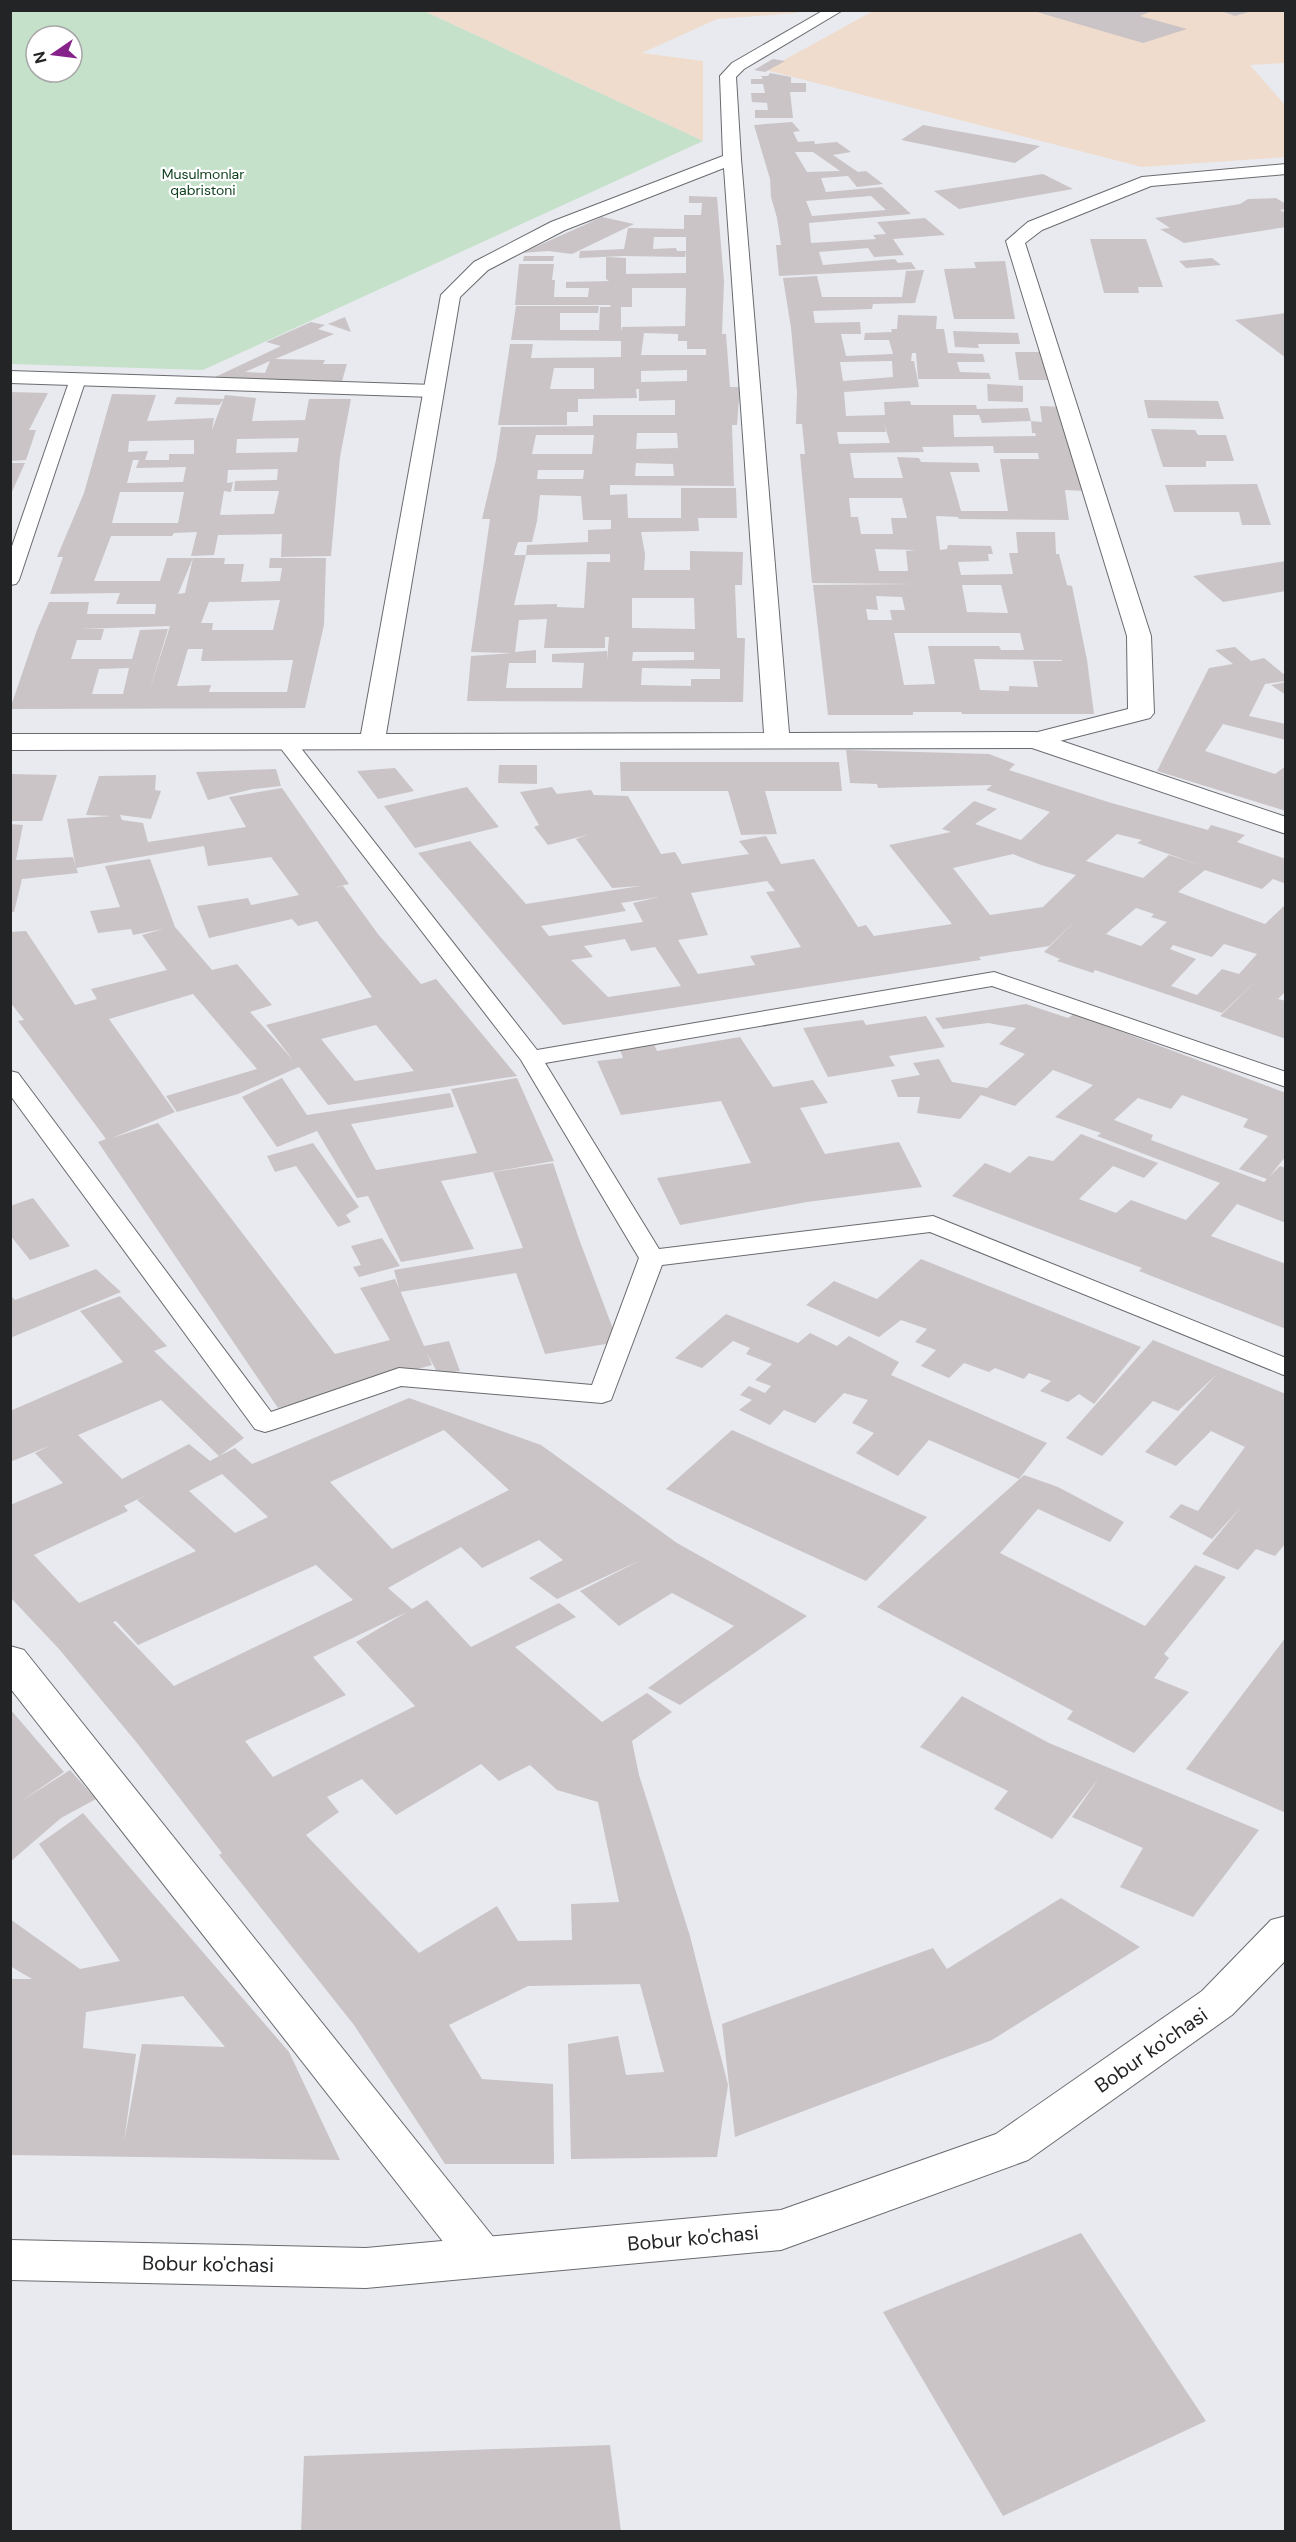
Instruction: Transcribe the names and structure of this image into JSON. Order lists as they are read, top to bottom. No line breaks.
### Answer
{"streets":{"street":["Bobur ko'chasi"]},"parks":["Musulmonlar qabristoni"],"north":"left"}
